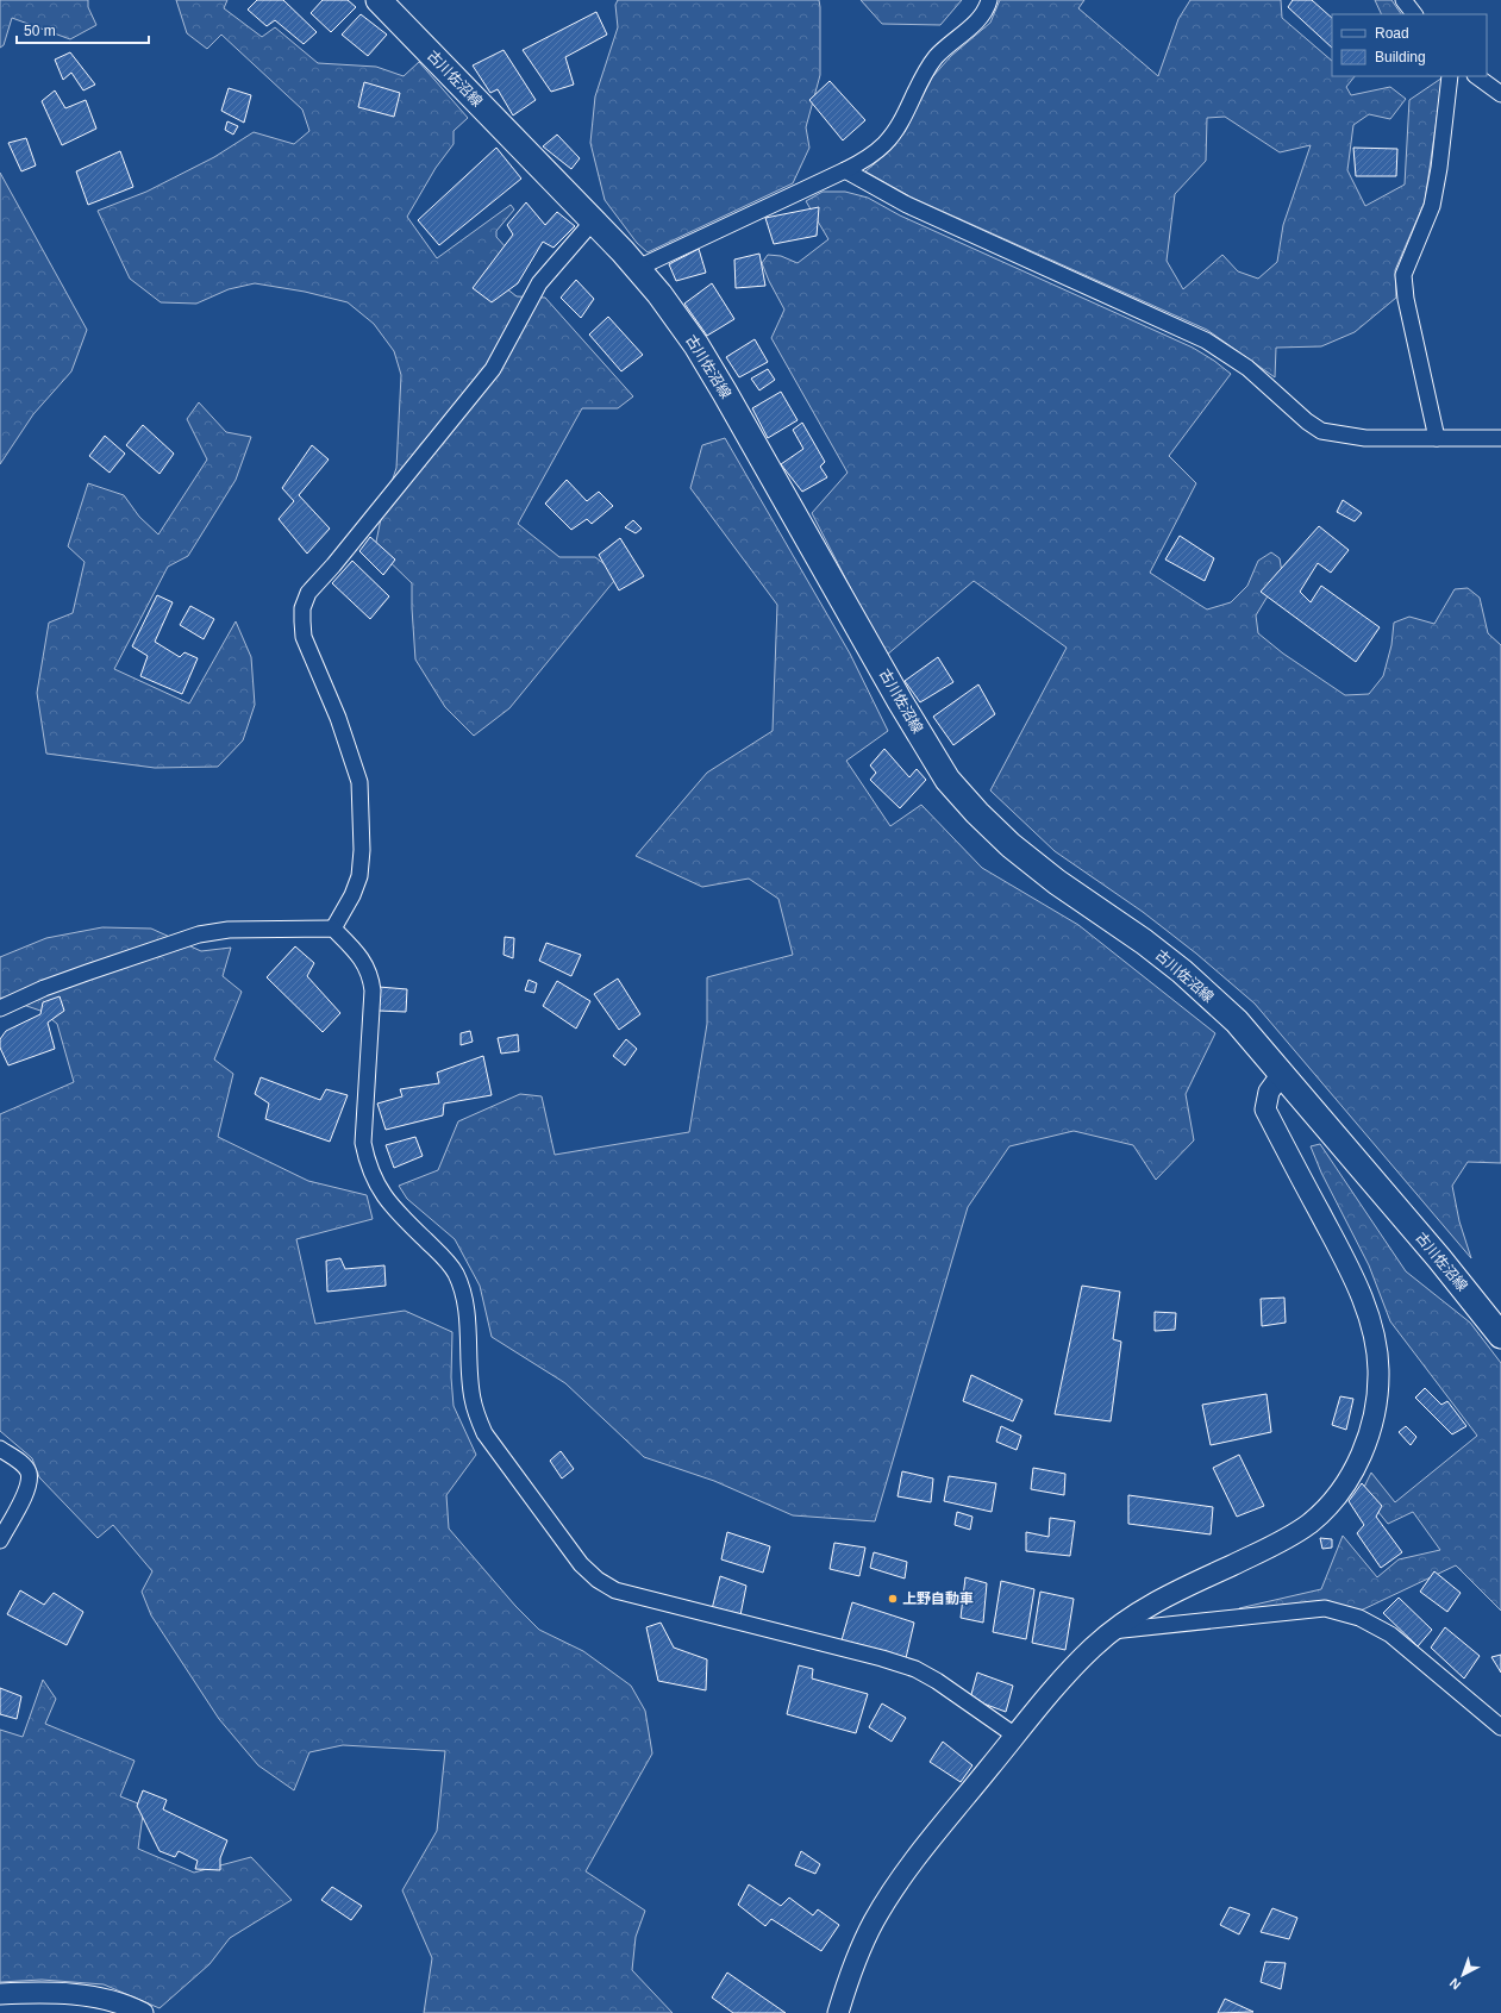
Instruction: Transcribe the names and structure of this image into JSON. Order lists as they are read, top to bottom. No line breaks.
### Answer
{"streets":{"main road":["古川佐沼線"]},"places":["上野自動車"],"legend":["Road","Building"],"scale_bar":"50 m","north":"bottom left"}
